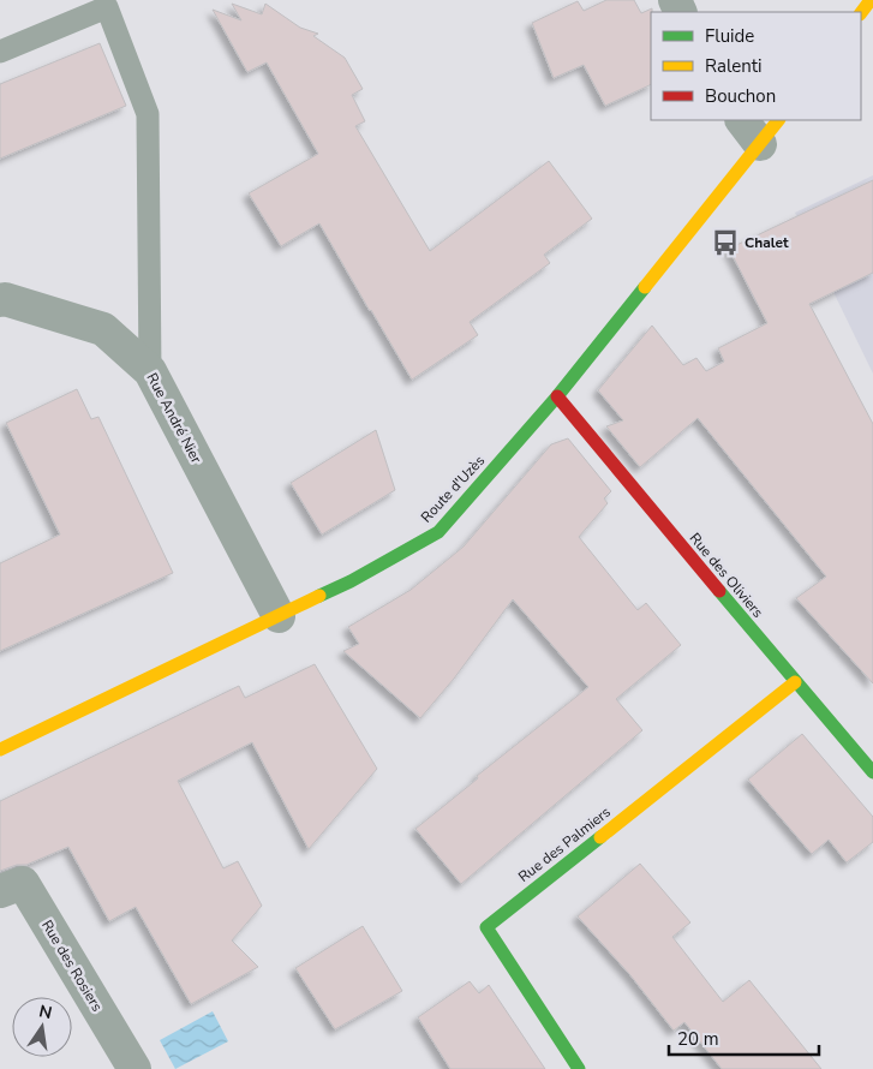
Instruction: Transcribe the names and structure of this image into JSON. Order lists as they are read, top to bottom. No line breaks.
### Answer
{"streets":{"street":["Rue André Nier","Route d'Uzès","Rue des Oliviers","Rue des Palmiers","Rue des Rosiers"]},"crossings":[["Rue André Nier","Route d'Uzès"],["Route d'Uzès","Rue des Oliviers"],["Rue des Oliviers","Rue des Palmiers"]],"places":{"bus stop":["Chalet"]},"legend":["Fluide","Ralenti","Bouchon"],"scale_bar":"20 m","north":"top"}
